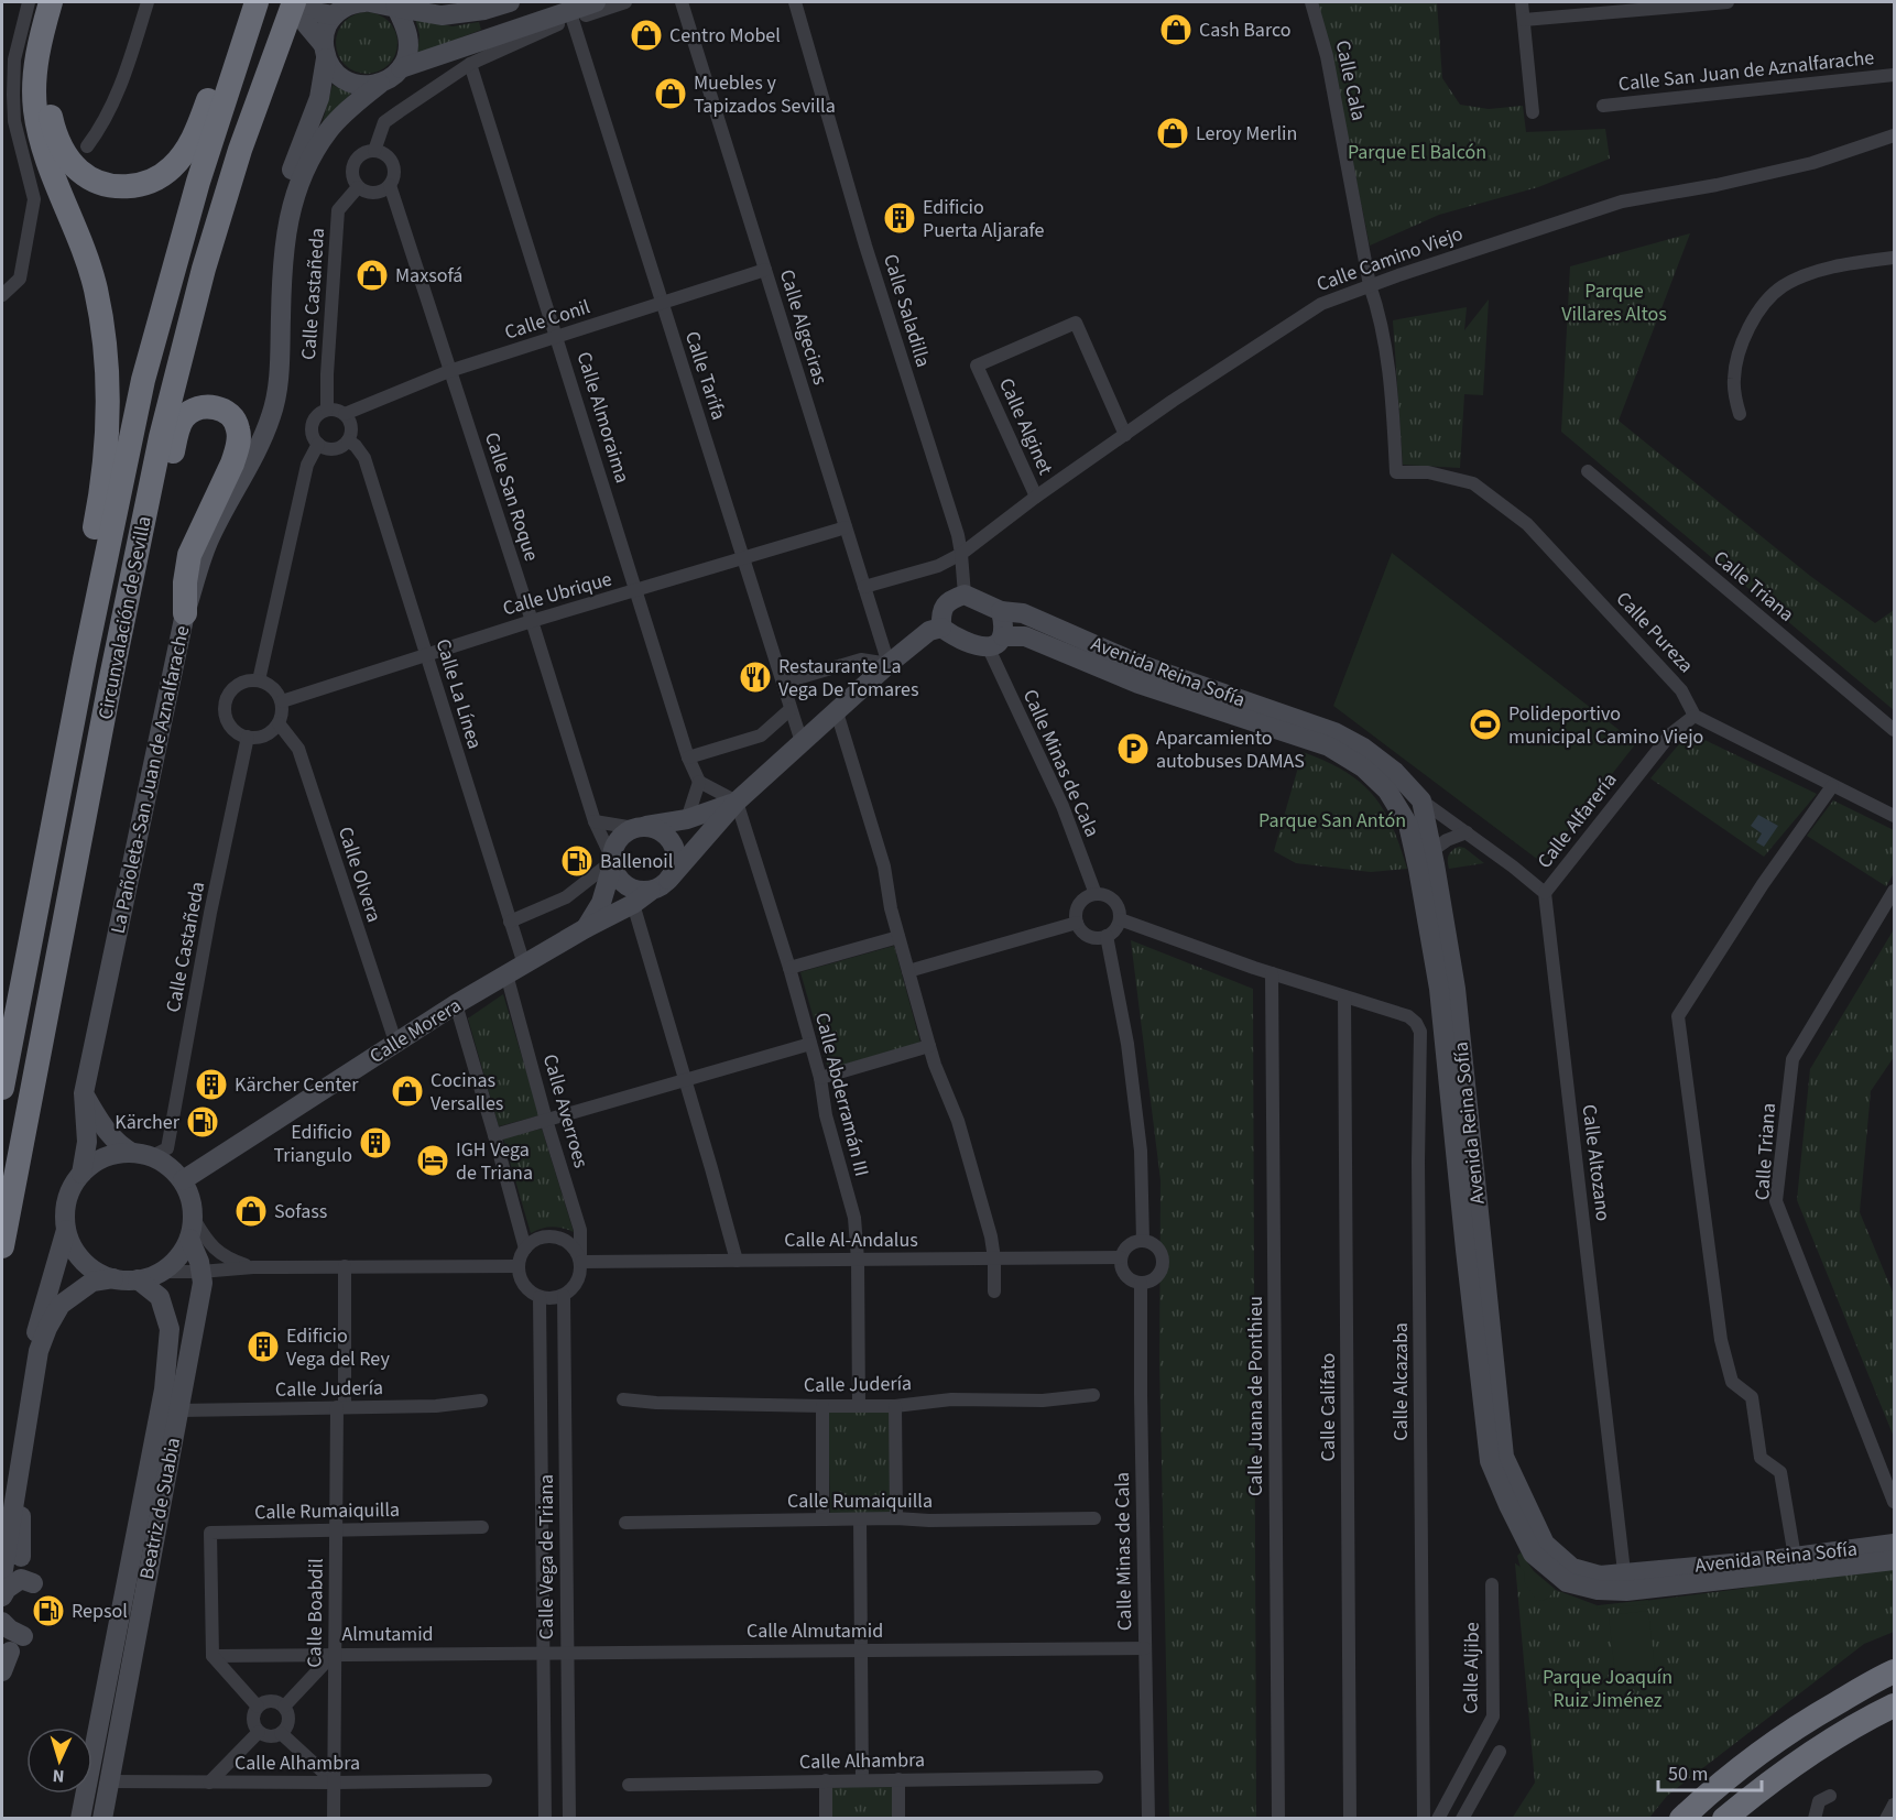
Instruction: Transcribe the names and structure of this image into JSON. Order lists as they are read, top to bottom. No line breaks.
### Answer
{"streets":{"highway":["Circunvalación de Sevilla"],"street":["Calle San Juan de Aznalfarache","Calle Cala","Calle Camino Viejo","Calle Castañeda","Calle Saladilla","Calle Conil","Calle Algeciras","Calle Tarifa","Calle Almoraima","Calle Alginet","Calle San Roque","Calle Triana","Calle Ubrique","Calle Pureza","Avenida Reina Sofía","Calle La Línea","Calle Minas de Cala","La Pañoleta-San Juan de Aznalfarache","Calle Alfarería","Calle Olvera","Calle Morera","Calle Abderramán III","Calle Averroes","Calle Altozano","Calle Al-Andalus","Calle Alcazaba","Calle Judería","Calle Juana de Ponthieu","Calle Califato","Calle Rumaiquilla","Beatriz de Suabia","Calle Vega de Triana","Calle Boabdil","Calle Almutamid","Almutamid","Calle Aljibe","Calle Alhambra"]},"crossings":[["Calle Cala","Calle Camino Viejo"],["Calle Cala","Calle Pureza"],["Calle Camino Viejo","Calle Saladilla"],["Calle Camino Viejo","Calle Algeciras"],["Calle Camino Viejo","Calle Alginet"],["Calle Castañeda","Calle Conil"],["Calle Castañeda","Calle San Roque"],["Calle Castañeda","Calle Ubrique"],["Calle Castañeda","Calle La Línea"],["Calle Castañeda","La Pañoleta-San Juan de Aznalfarache"],["Calle Castañeda","Calle Olvera"],["Calle Castañeda","Calle Morera"],["Calle Castañeda","Beatriz de Suabia"],["Calle Conil","Calle Algeciras"],["Calle Conil","Calle Tarifa"],["Calle Conil","Calle Almoraima"],["Calle Conil","Calle San Roque"],["Calle Conil","Calle La Línea"],["Calle Algeciras","Calle Ubrique"],["Calle Tarifa","Calle Ubrique"],["Calle Almoraima","Calle Ubrique"],["Calle San Roque","Calle Ubrique"],["Calle San Roque","Calle Morera"],["Calle Ubrique","Calle La Línea"],["Calle Ubrique","Calle Olvera"],["Calle Pureza","Calle Alfarería"],["Avenida Reina Sofía","Calle Minas de Cala"],["Avenida Reina Sofía","Calle Altozano"],["Calle La Línea","Calle Morera"],["Calle La Línea","Calle Averroes"],["Calle Minas de Cala","Calle Al-Andalus"],["Calle Minas de Cala","Calle Alcazaba"],["Calle Minas de Cala","Calle Almutamid"],["La Pañoleta-San Juan de Aznalfarache","Calle Morera"],["La Pañoleta-San Juan de Aznalfarache","Beatriz de Suabia"],["Calle Alfarería","Calle Altozano"],["Calle Olvera","Calle Morera"],["Calle Morera","Calle Averroes"],["Calle Morera","Beatriz de Suabia"],["Calle Abderramán III","Calle Al-Andalus"],["Calle Abderramán III","Calle Judería"],["Calle Averroes","Calle Al-Andalus"],["Calle Averroes","Calle Vega de Triana"],["Calle Al-Andalus","Calle Vega de Triana"],["Calle Alcazaba","Calle Juana de Ponthieu"],["Calle Alcazaba","Calle Califato"],["Calle Judería","Beatriz de Suabia"],["Calle Judería","Calle Boabdil"],["Calle Rumaiquilla","Calle Boabdil"],["Calle Rumaiquilla","Almutamid"],["Beatriz de Suabia","Calle Alhambra"],["Calle Vega de Triana","Calle Almutamid"],["Calle Boabdil","Almutamid"],["Calle Boabdil","Calle Alhambra"],["Calle Almutamid","Almutamid"]],"parks":["Parque El Balcón","Parque Villares Altos","Parque San Antón","Parque Joaquín Ruiz Jiménez"],"places":{"shop":["Cash Barco","Centro Mobel","Muebles y Tapizados Sevilla","Leroy Merlin","Maxsofá","Cocinas Versalles","Sofass"],"building":["Edificio Puerta Aljarafe","Kärcher Center","Edificio Triangulo","Edificio Vega del Rey"],"restaurant":["Restaurante La Vega De Tomares"],"sports":["Polideportivo municipal Camino Viejo"],"parking":["Aparcamiento autobuses DAMAS"],"fuel station":["Ballenoil","Kärcher","Repsol"],"hotel":["IGH Vega de Triana"]},"scale_bar":"50 m","north":"bottom"}
